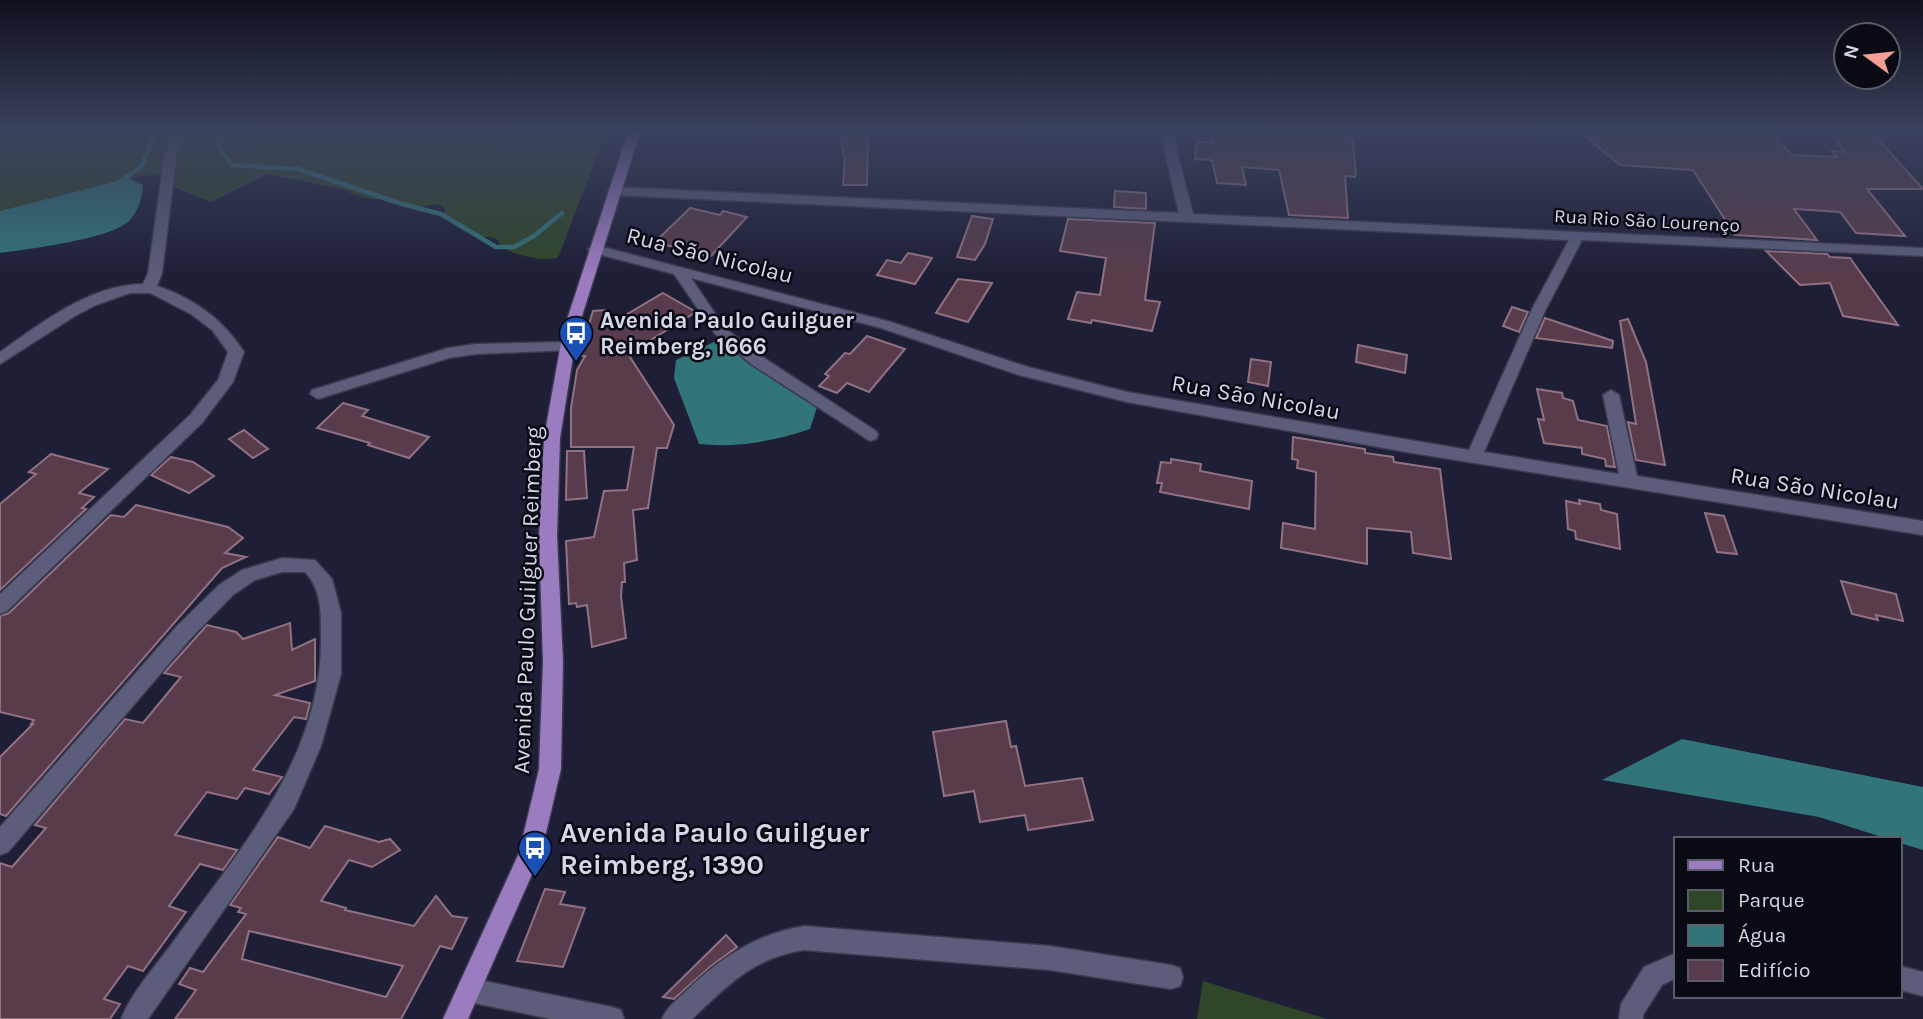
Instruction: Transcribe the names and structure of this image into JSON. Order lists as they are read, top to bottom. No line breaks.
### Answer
{"streets":{"main road":["Avenida Paulo Guilguer Reimberg"],"street":["Rua Rio São Lourenço","Rua São Nicolau"]},"crossings":[["Rua Rio São Lourenço","Avenida Paulo Guilguer Reimberg"],["Rua São Nicolau","Avenida Paulo Guilguer Reimberg"]],"places":{"bus stop":["Avenida Paulo Guilguer Reimberg, 1666","Avenida Paulo Guilguer Reimberg, 1390"]},"legend":["Rua","Parque","Água","Edifício"],"north":"left"}
